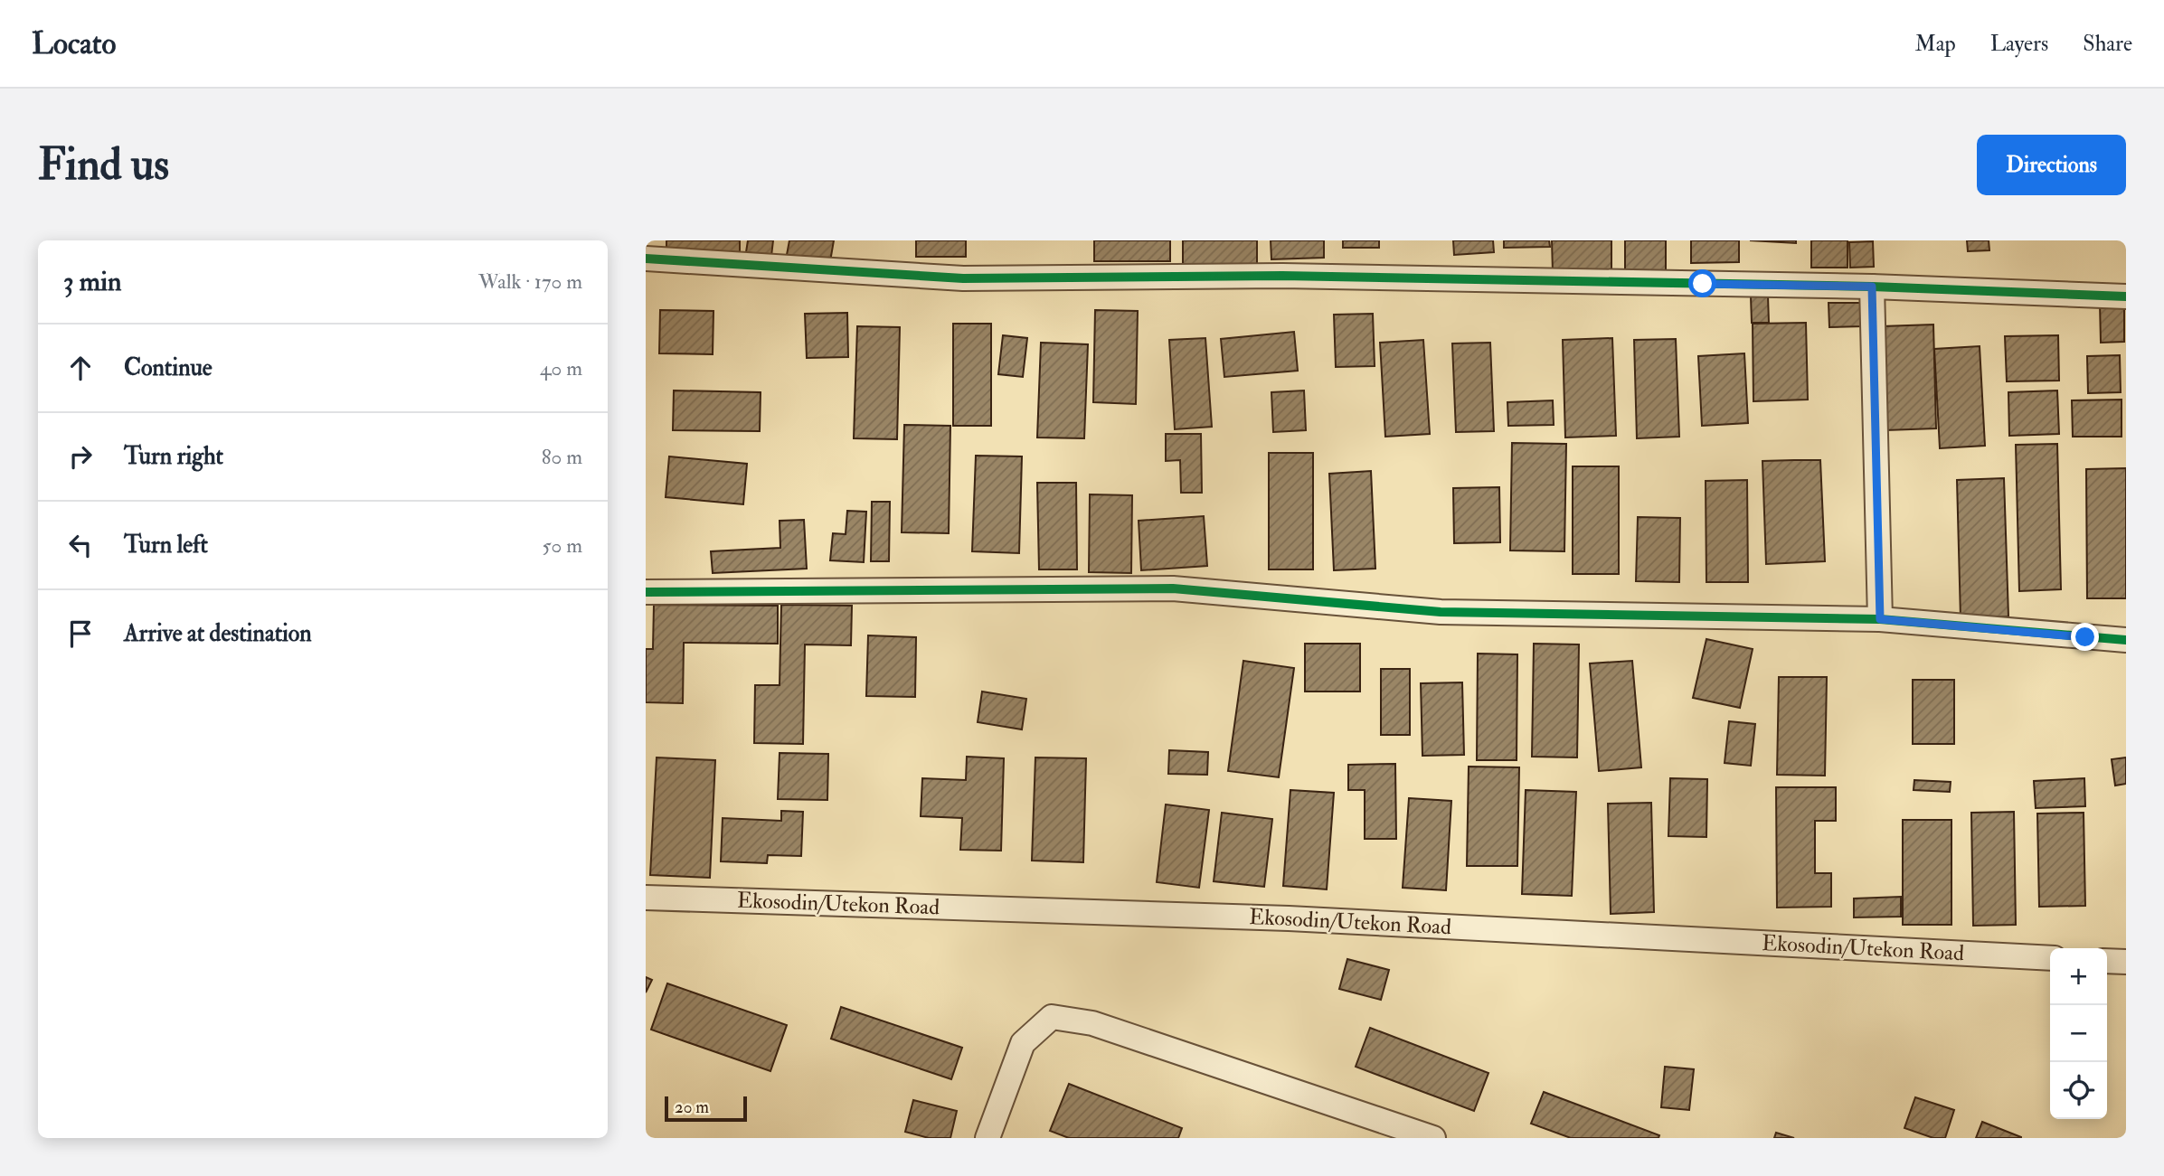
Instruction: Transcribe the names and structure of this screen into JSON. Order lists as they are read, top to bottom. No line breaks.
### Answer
{"streets":{"street":["Ekosodin/Utekon Road"]},"scale_bar":"20 m","page":{"header":"Locato","nav":["Map","Layers","Share"],"buttons":"Directions","title":"Find us","heading":["3 min","Walk · 170 m"],"list":[["Continue","40 m"],["Turn right","80 m"],["Turn left","50 m"],"Arrive at destination"],"map_buttons":["+","−"],"scale":"20 m"}}
